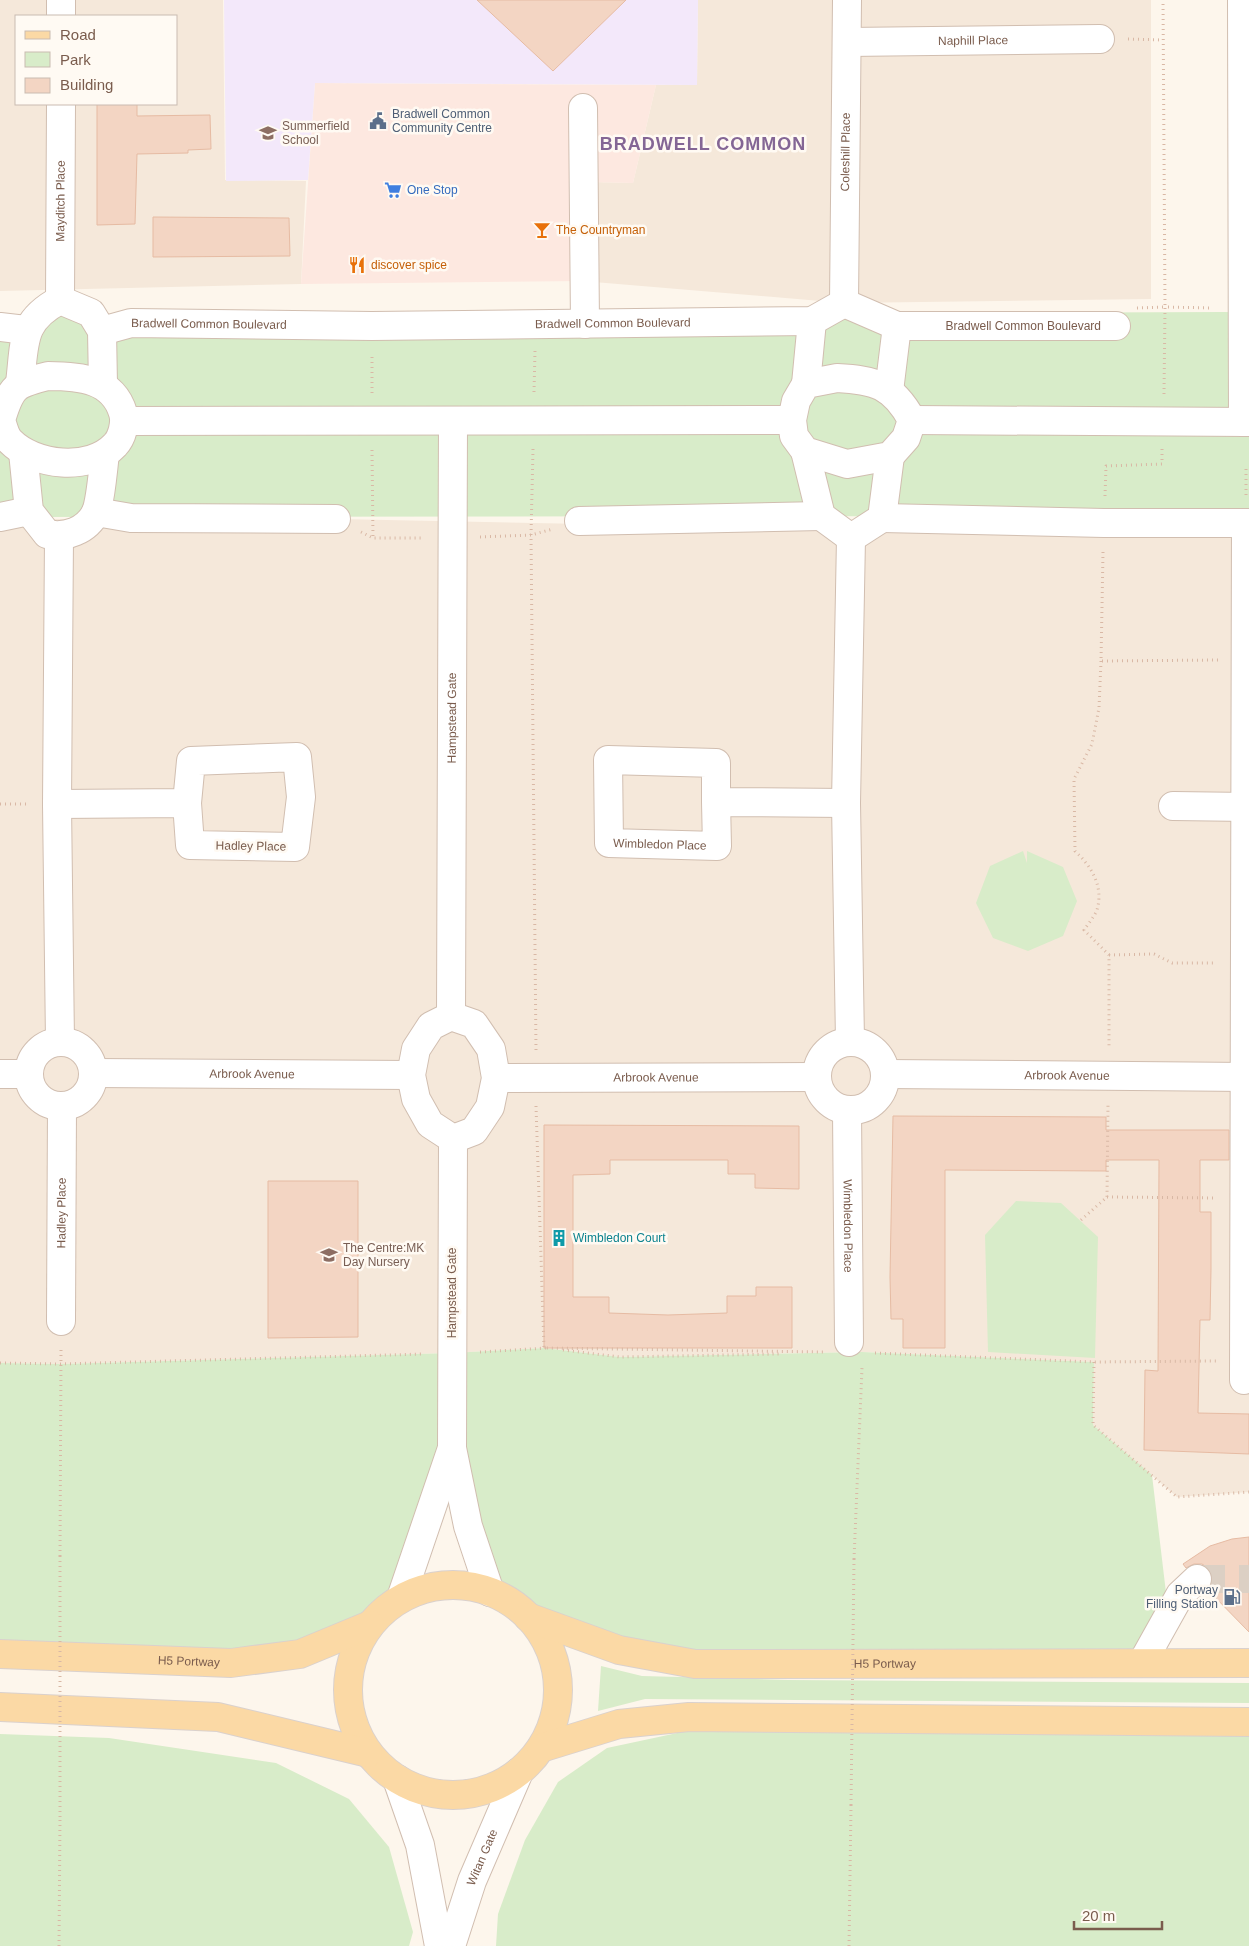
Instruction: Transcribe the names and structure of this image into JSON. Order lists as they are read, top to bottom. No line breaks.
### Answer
{"streets":{"main road":["H5 Portway"],"street":["Naphill Place","Coleshill Place","Mayditch Place","Bradwell Common Boulevard","Hampstead Gate","Wimbledon Place","Hadley Place","Arbrook Avenue","Witan Gate"]},"crossings":[["Naphill Place","Coleshill Place"],["Coleshill Place","Bradwell Common Boulevard"],["Hampstead Gate","Arbrook Avenue"],["Wimbledon Place","Arbrook Avenue"],["Hadley Place","Arbrook Avenue"]],"districts":["BRADWELL COMMON"],"places":{"public building":["Bradwell Common Community Centre"],"school or university":["Summerfield School","The Centre:MK Day Nursery"],"supermarket":["One Stop"],"bar":["The Countryman"],"restaurant":["discover spice"],"building":["Wimbledon Court"],"fuel station":["Portway Filling Station"]},"legend":["Road","Park","Building"],"scale_bar":"20 m"}
